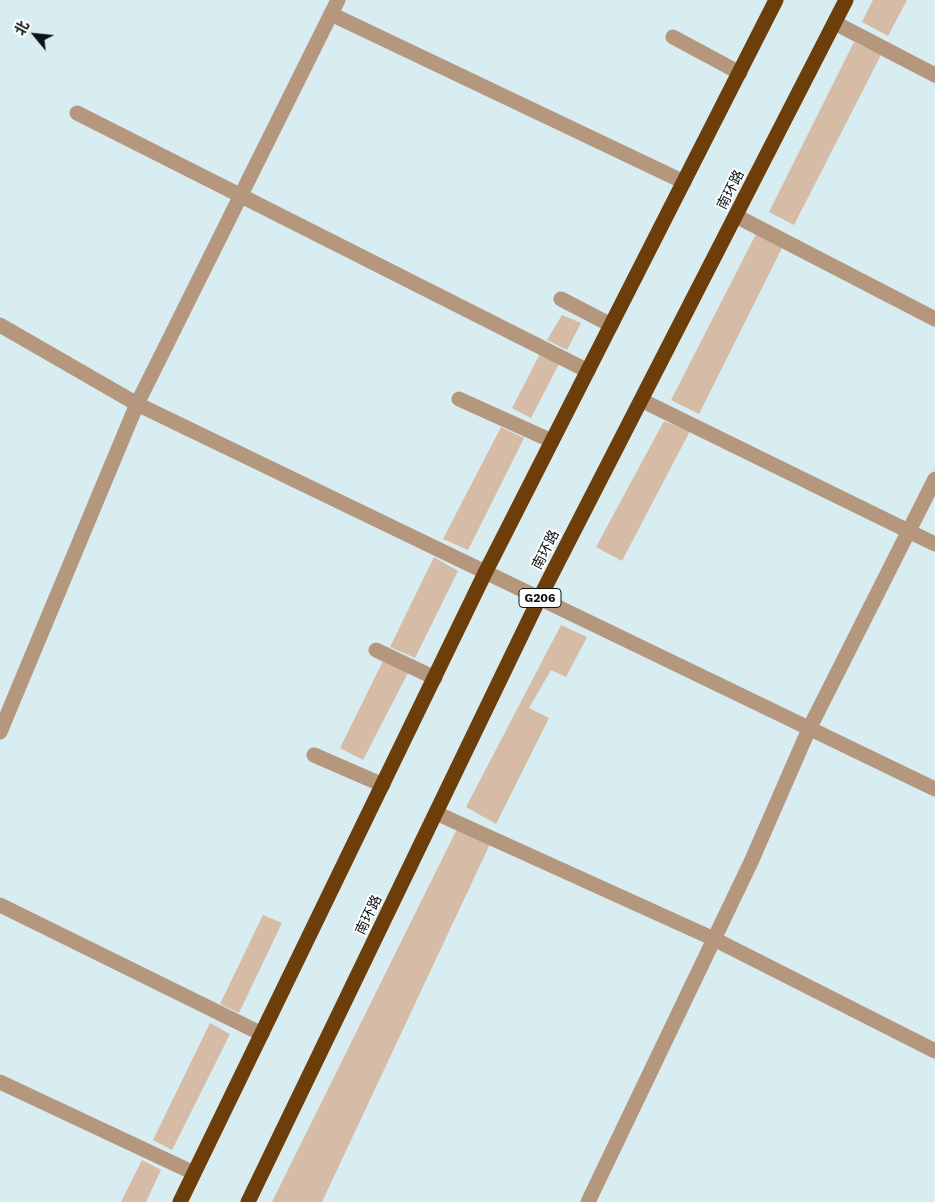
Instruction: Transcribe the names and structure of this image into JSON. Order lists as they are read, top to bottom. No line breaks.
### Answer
{"streets":{"highway":["南环路","G206"]},"north":"top left"}
